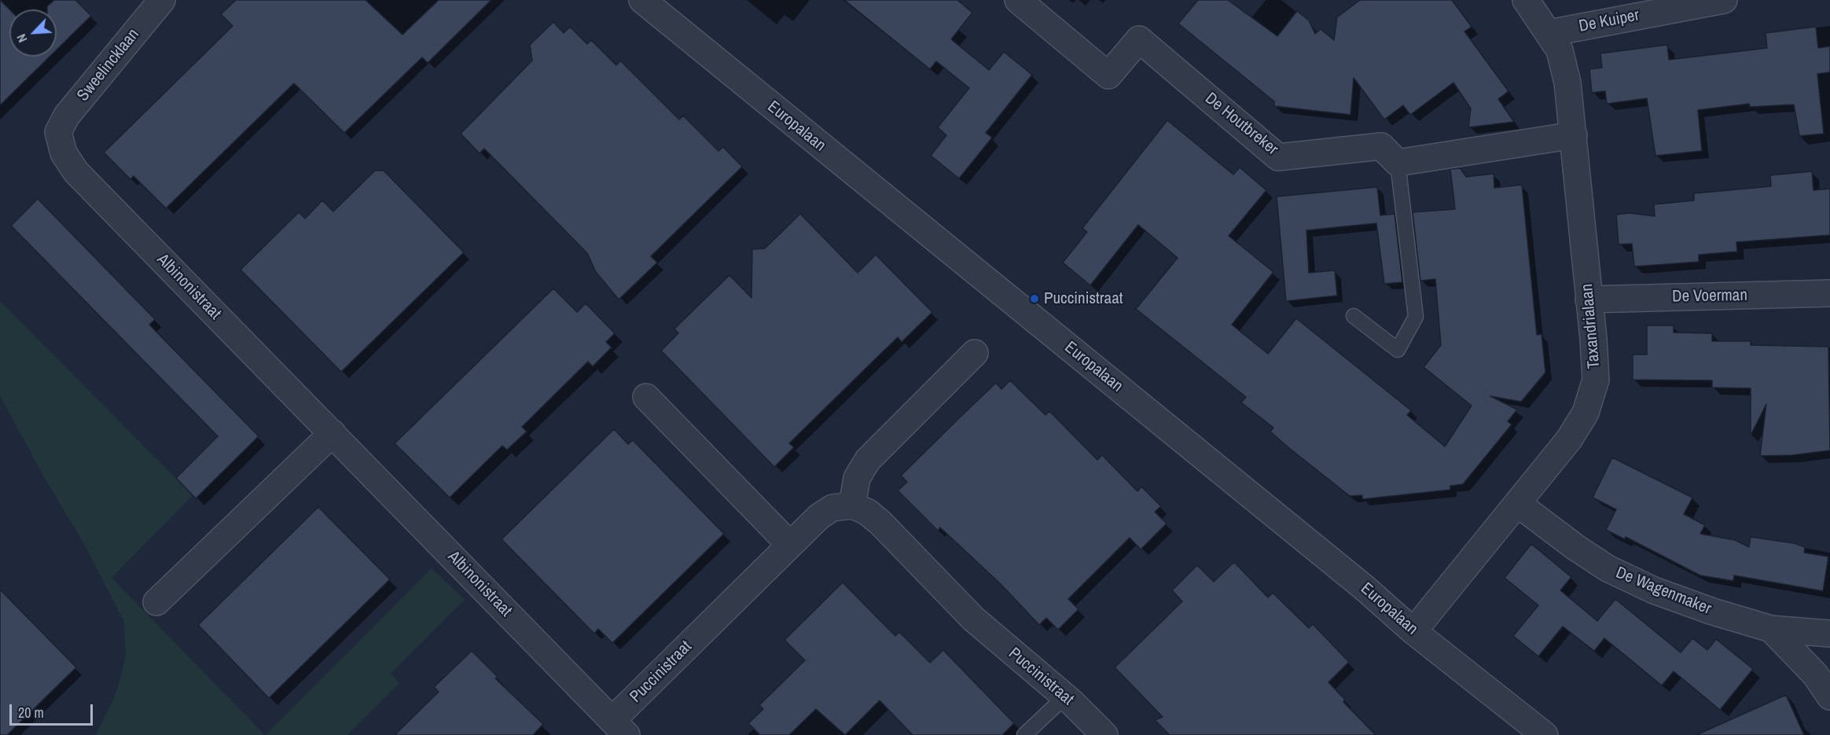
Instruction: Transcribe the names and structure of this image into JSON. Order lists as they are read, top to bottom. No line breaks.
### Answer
{"streets":{"street":["De Kuiper","Sweelincklaan","De Houtbreker","Europalaan","Albinonistraat","De Voerman","Taxandrialaan","De Wagenmaker","Puccinistraat"]},"crossings":[["De Kuiper","Taxandrialaan"],["Sweelincklaan","Albinonistraat"],["Europalaan","Taxandrialaan"],["Albinonistraat","Puccinistraat"],["De Voerman","Taxandrialaan"],["Taxandrialaan","De Wagenmaker"]],"places":["Puccinistraat"],"scale_bar":"20 m","north":"bottom left"}
